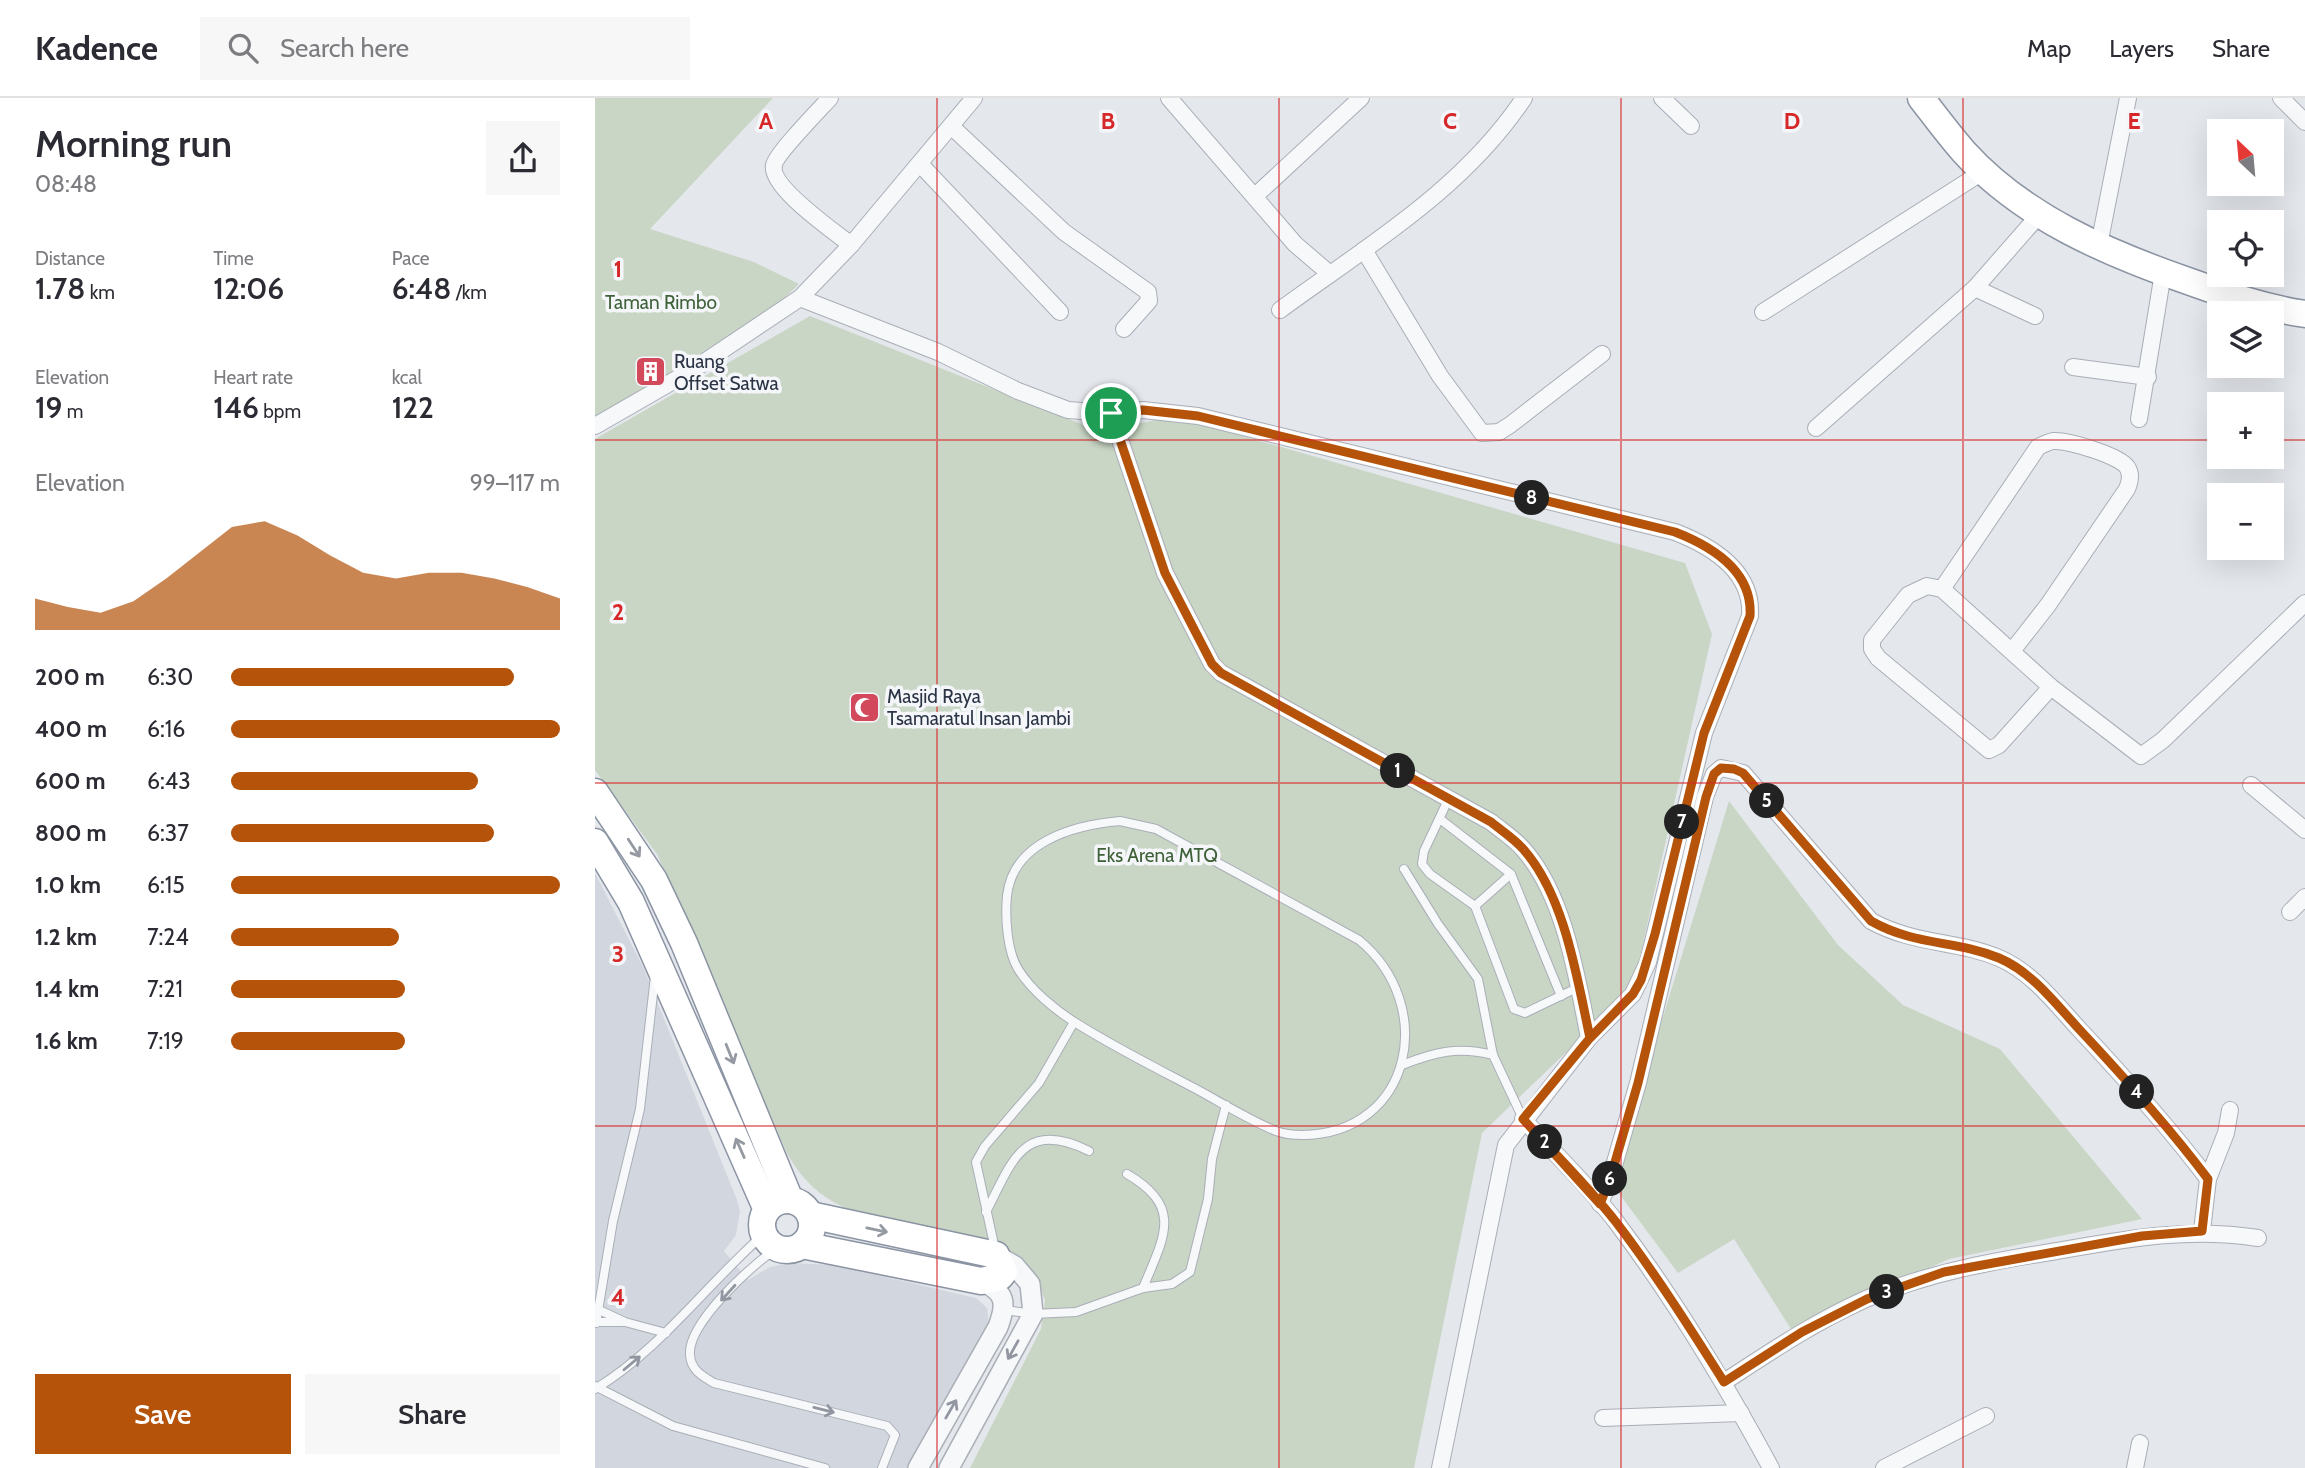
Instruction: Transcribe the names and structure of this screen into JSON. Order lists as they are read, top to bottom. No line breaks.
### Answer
{"parks":["Taman Rimbo","Eks Arena MTQ"],"places":{"building":["Ruang Offset Satwa"],"mosque":["Masjid Raya Tsamaratul Insan Jambi"]},"north":"top left","page":{"header":"Kadence","search":"Search here","nav":["Map","Layers","Share"],"heading":["Morning run","08:48"],"map_buttons":["+","−"],"stats":[["Distance","1.78 km"],["Time","12:06"],["Pace","6:48 /km"],["Elevation","19 m"],["Heart rate","146 bpm"],["kcal","122"]],"chart":["Elevation","99–117 m"],"pins":["8","1","5","7","4","2","6","3"],"list":[{"name":"200 m","note":"6:30"},{"name":"400 m","note":"6:16"},{"name":"600 m","note":"6:43"},{"name":"800 m","note":"6:37"},{"name":"1.0 km","note":"6:15"},{"name":"1.2 km","note":"7:24"},{"name":"1.4 km","note":"7:21"},{"name":"1.6 km","note":"7:19"}],"buttons":["Save","Share"]},"grid":{"columns":["A","B","C","D","E"],"rows":["1","2","3","4"]}}
